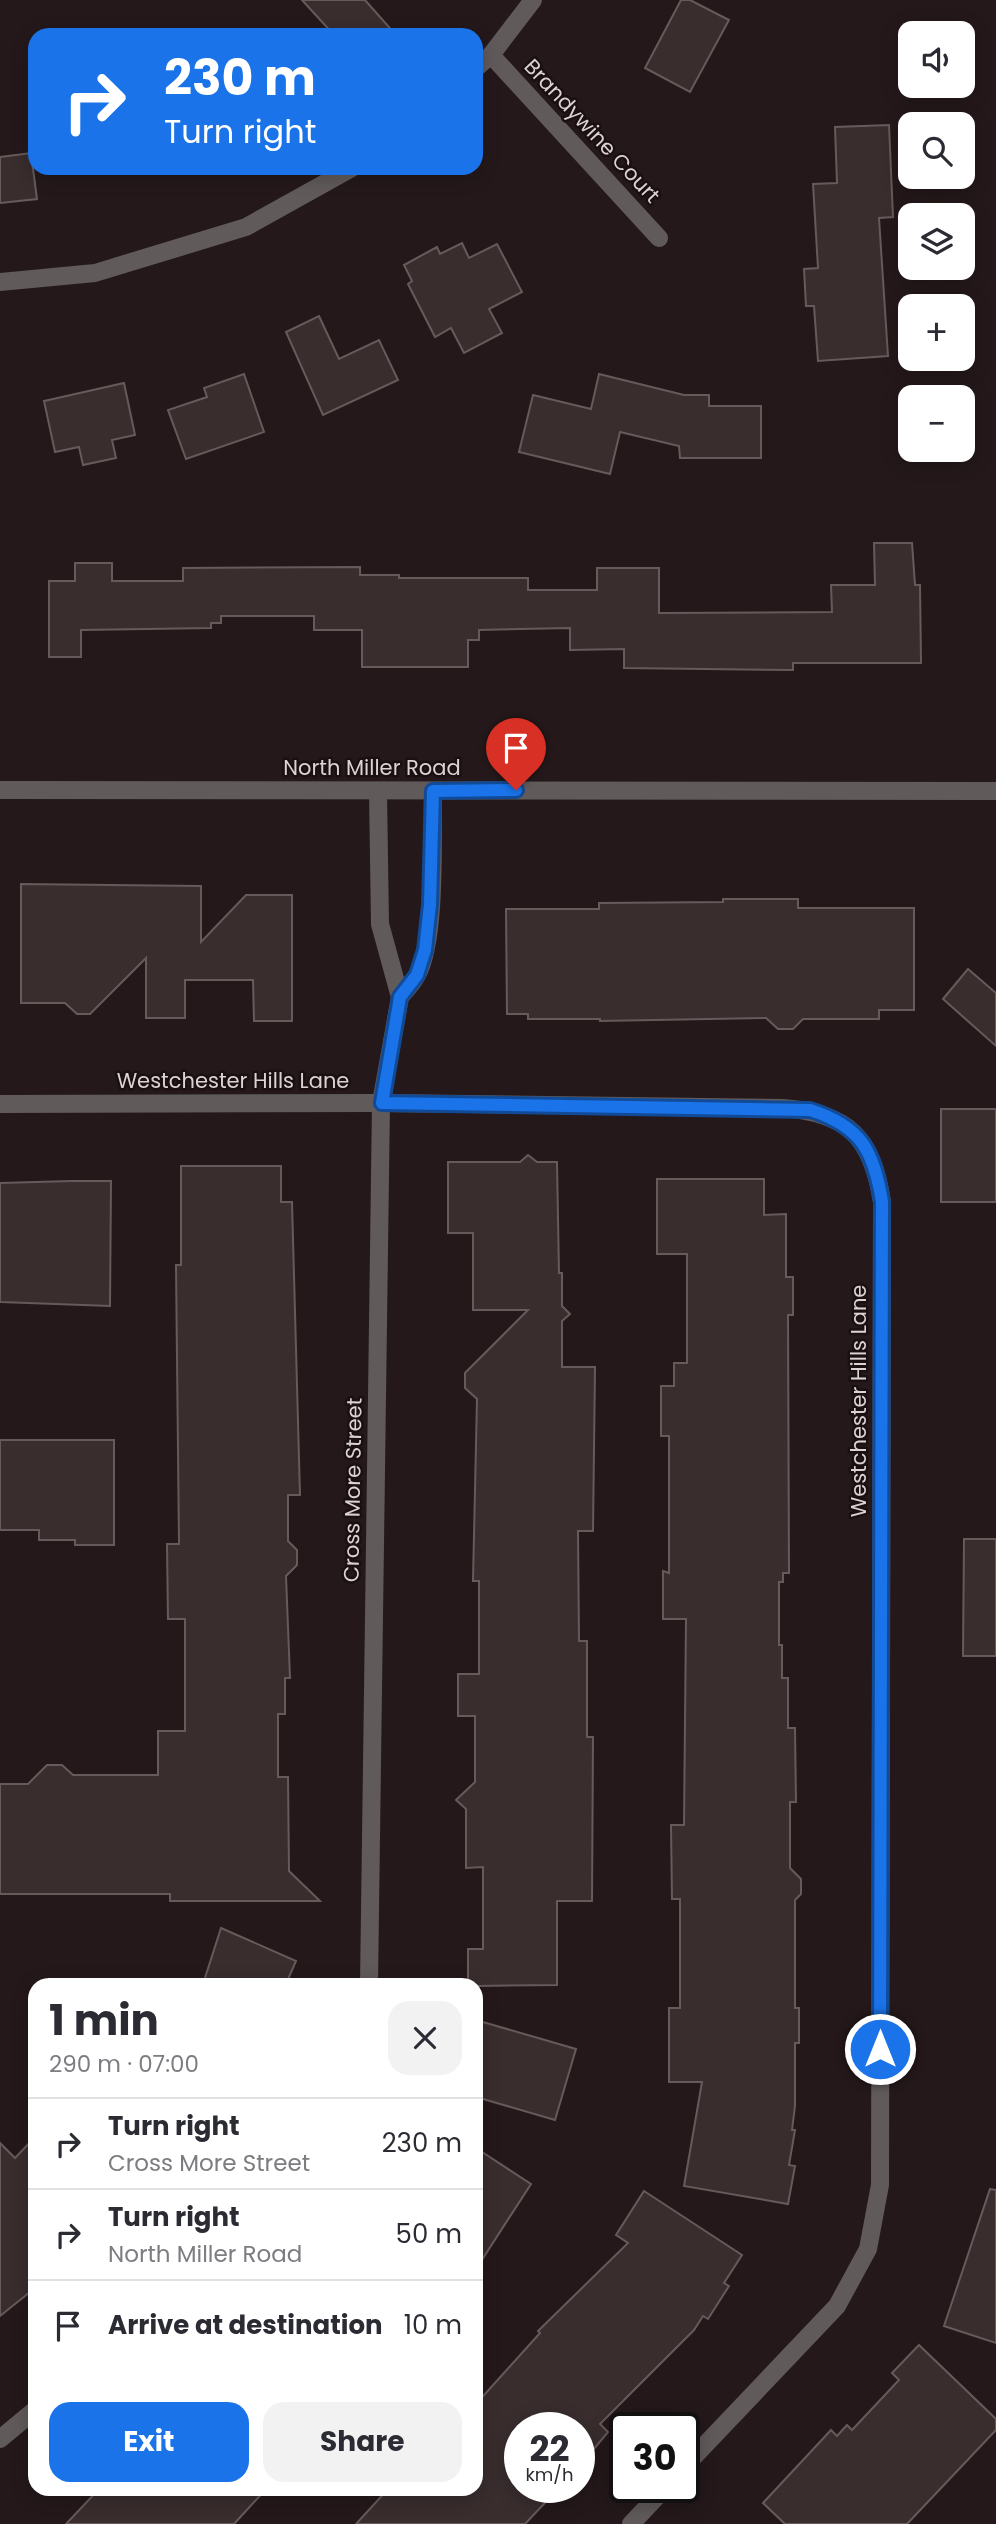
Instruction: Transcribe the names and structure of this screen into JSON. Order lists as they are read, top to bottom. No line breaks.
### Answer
{"streets":{"street":["Brandywine Court","North Miller Road","Westchester Hills Lane","Cross More Street"]},"crossings":[["North Miller Road","Cross More Street"],["Westchester Hills Lane","Cross More Street"]],"page":{"map_buttons":["+","−"],"turn":["230 m","Turn right"],"heading":["1 min","290 m · 07:00"],"list":[{"name":"Turn right","note":"Cross More Street","value":"230 m"},{"name":"Turn right","note":"North Miller Road","value":"50 m"},{"name":"Arrive at destination","value":"10 m"}],"buttons":["Exit","Share"],"speed":"22 km/h","limit":"30"}}
